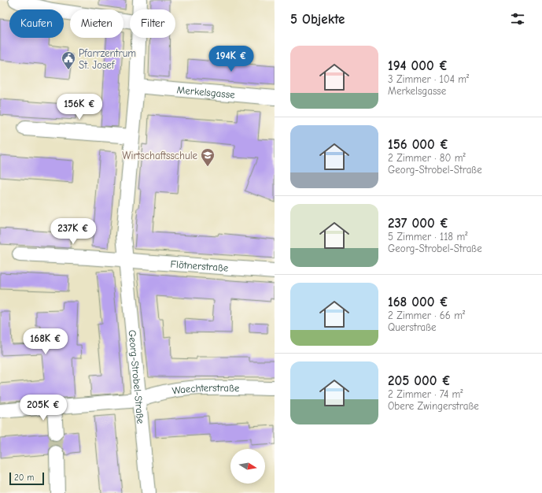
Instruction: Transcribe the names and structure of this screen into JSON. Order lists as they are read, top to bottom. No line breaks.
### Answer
{"streets":{"street":["Merkelsgasse","Flötnerstraße","Georg-Strobel-Straße","Waechterstraße"]},"crossings":[["Merkelsgasse","Georg-Strobel-Straße"],["Flötnerstraße","Georg-Strobel-Straße"],["Georg-Strobel-Straße","Waechterstraße"]],"places":{"public building":["Pfarrzentrum St. Josef"],"school or university":["Wirtschaftsschule"]},"scale_bar":"20 m","north":"right","page":{"heading":"5 Objekte","chip":["Kaufen","Mieten","Filter"],"list":[{"name":"194 000 €","note":"3 Zimmer · 104 m² · Merkelsgasse"},{"name":"156 000 €","note":"2 Zimmer · 80 m² · Georg-Strobel-Straße"},{"name":"237 000 €","note":"5 Zimmer · 118 m² · Georg-Strobel-Straße"},{"name":"168 000 €","note":"2 Zimmer · 66 m² · Querstraße"},{"name":"205 000 €","note":"2 Zimmer · 74 m² · Obere Zwingerstraße"}],"price":["194K €","156K €","237K €","168K €","205K €"],"scale":"20 m"}}
